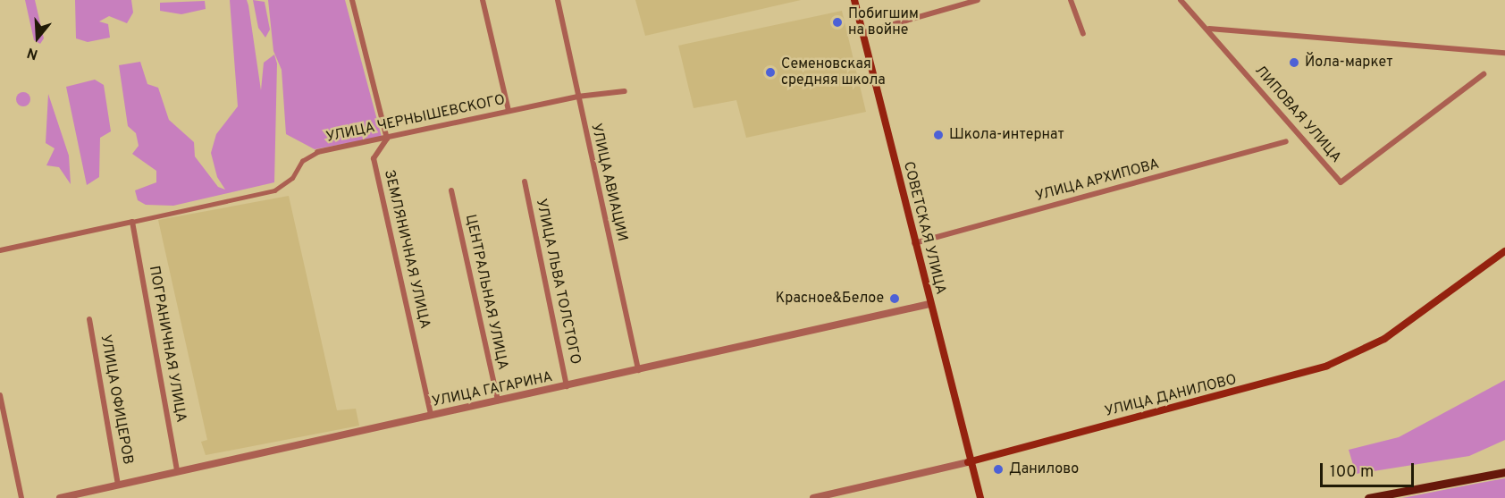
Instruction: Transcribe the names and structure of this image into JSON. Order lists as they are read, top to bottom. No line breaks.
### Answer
{"streets":{"main road":["СОВЕТСКАЯ УЛИЦА","УЛИЦА ДАНИЛОВО"],"street":["ЛИПОВАЯ УЛИЦА","УЛИЦА ЧЕРНЫШЕВСКОГО","УЛИЦА АРХИПОВА","УЛИЦА АВИАЦИИ","ЗЕМЛЯНИЧНАЯ УЛИЦА","УЛИЦА ЛЬВА ТОЛСТОГО","ЦЕНТРАЛЬНАЯ УЛИЦА","ПОГРАНИЧНАЯ УЛИЦА","УЛИЦА ГАГАРИНА","УЛИЦА ОФИЦЕРОВ"]},"crossings":[["УЛИЦА ЧЕРНЫШЕВСКОГО","УЛИЦА АВИАЦИИ"],["УЛИЦА ЧЕРНЫШЕВСКОГО","ЗЕМЛЯНИЧНАЯ УЛИЦА"],["УЛИЦА ЧЕРНЫШЕВСКОГО","ПОГРАНИЧНАЯ УЛИЦА"],["УЛИЦА АРХИПОВА","СОВЕТСКАЯ УЛИЦА"],["УЛИЦА АВИАЦИИ","УЛИЦА ГАГАРИНА"],["СОВЕТСКАЯ УЛИЦА","УЛИЦА ГАГАРИНА"],["СОВЕТСКАЯ УЛИЦА","УЛИЦА ДАНИЛОВО"],["ЗЕМЛЯНИЧНАЯ УЛИЦА","УЛИЦА ГАГАРИНА"],["УЛИЦА ЛЬВА ТОЛСТОГО","УЛИЦА ГАГАРИНА"],["ЦЕНТРАЛЬНАЯ УЛИЦА","УЛИЦА ГАГАРИНА"],["ПОГРАНИЧНАЯ УЛИЦА","УЛИЦА ГАГАРИНА"],["УЛИЦА ГАГАРИНА","УЛИЦА ОФИЦЕРОВ"]],"places":["Побигшим на войне","Йола-маркет","Семеновская средняя школа","Школа-интернат","Красное&Белое","Данилово"],"scale_bar":"100 m","north":"bottom"}
